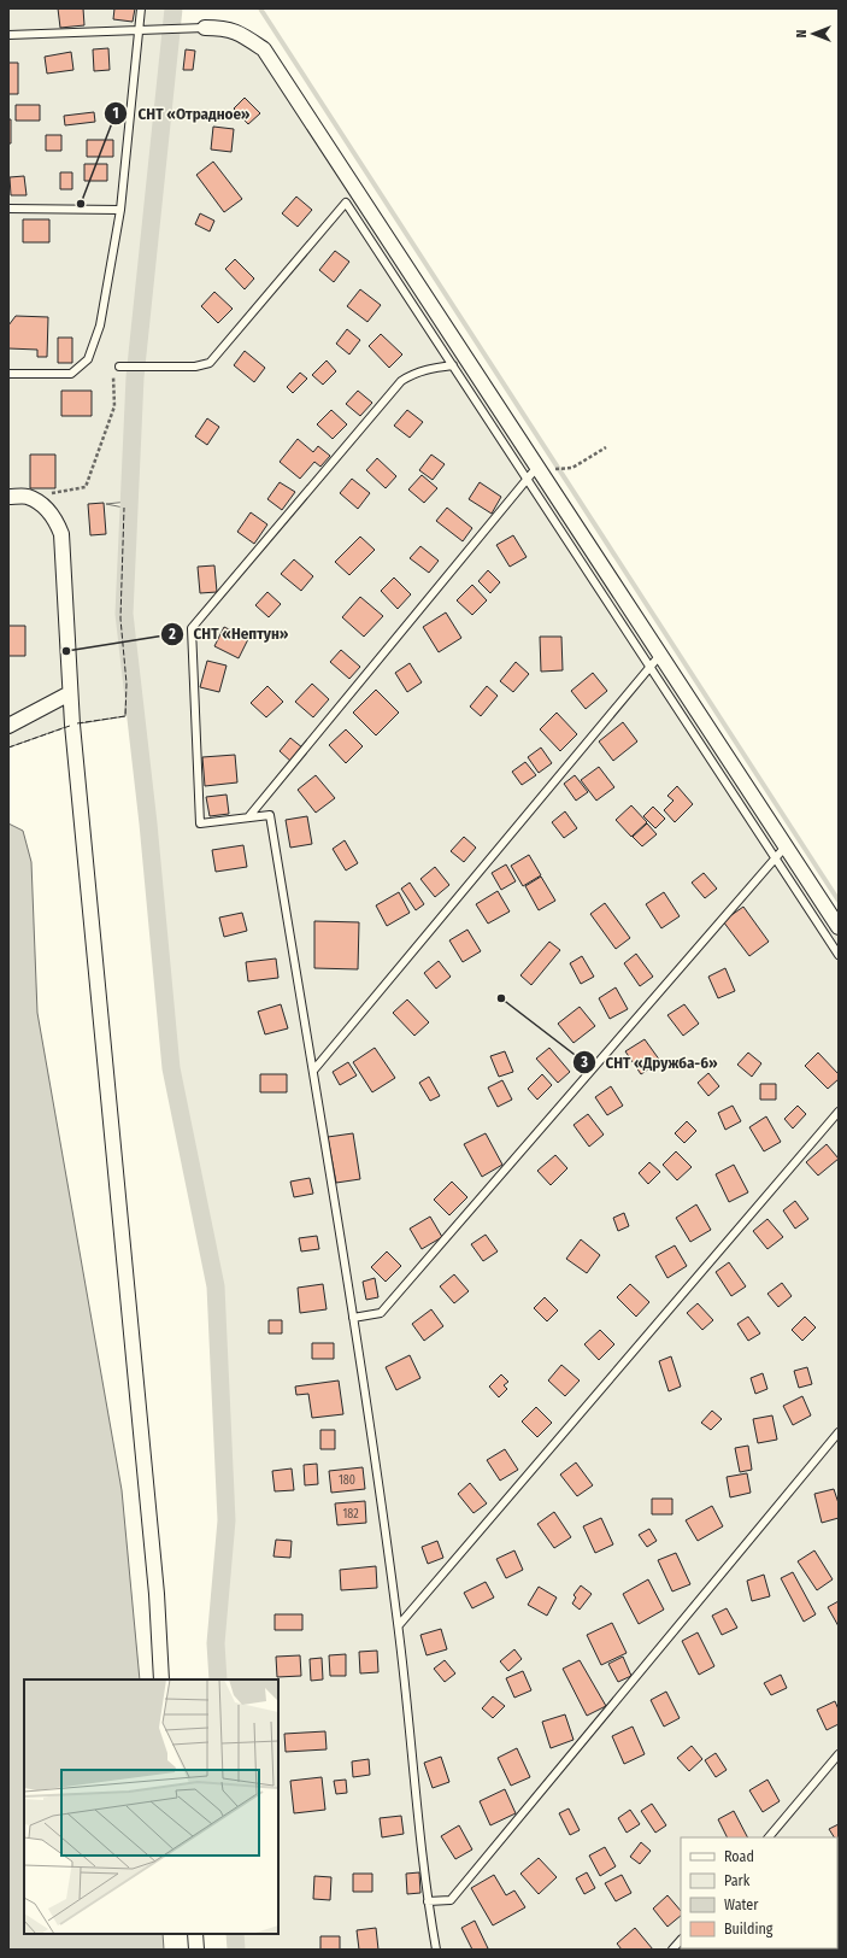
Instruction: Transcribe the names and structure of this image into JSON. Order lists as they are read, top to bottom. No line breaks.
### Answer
{"places":["СНТ «Отрадное»","СНТ «Нептун»","СНТ «Дружба-6»"],"house_numbers":["180","182"],"legend":["Road","Park","Water","Building"],"north":"left"}
